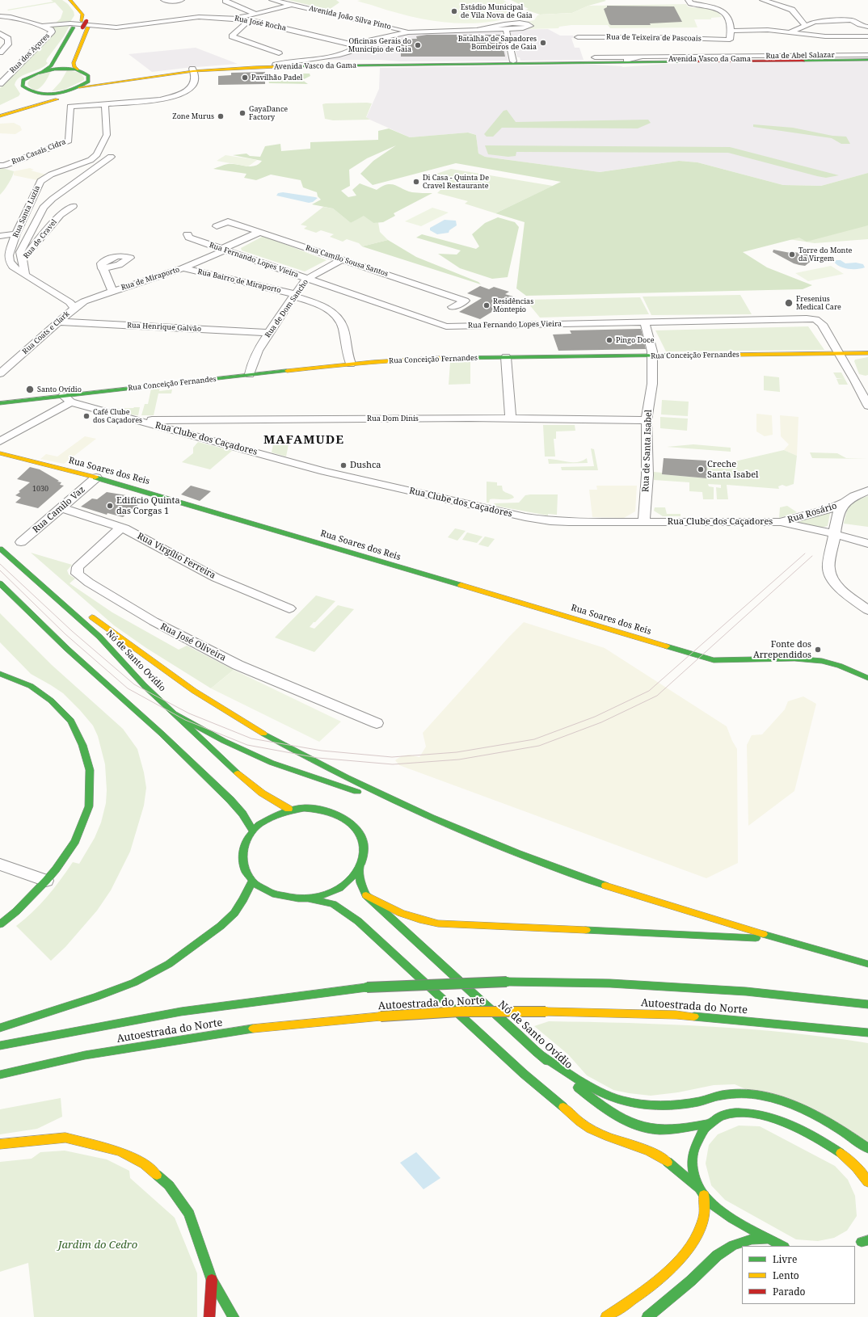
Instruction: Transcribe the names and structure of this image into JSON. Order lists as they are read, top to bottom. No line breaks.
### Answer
{"streets":{"main road":["Avenida Vasco da Gama","Rua Conceição Fernandes","Rua Soares dos Reis","Nó de Santo Ovídio","Autoestrada do Norte"],"street":["Avenida João Silva Pinto","Rua José Rocha","Rua de Teixeira de Pascoais","Rua dos Açores","Rua de Abel Salazar","Rua Casais Cidra","Rua Santa Luzia","Rua de Cravel","Rua Fernando Lopes Vieira","Rua Camilo Sousa Santos","Rua de Miraporto","Rua Bairro de Miraporto","Rua de Dom Sancho","Rua Henrique Galvão","Rua Coats e Clark","Rua Dom Dinis","Rua Clube dos Caçadores","Rua de Santa Isabel","Rua Camilo Vaz","Rua Rosário","Rua Virgílio Ferreira","Rua José Oliveira"]},"crossings":[["Rua José Rocha","Rua dos Açores"],["Rua de Teixeira de Pascoais","Rua de Abel Salazar"],["Rua de Teixeira de Pascoais","Avenida Vasco da Gama"],["Rua de Abel Salazar","Avenida Vasco da Gama"],["Rua Casais Cidra","Rua Santa Luzia"],["Rua Santa Luzia","Rua Coats e Clark"],["Rua Fernando Lopes Vieira","Rua de Miraporto"],["Rua Fernando Lopes Vieira","Rua de Dom Sancho"],["Rua Fernando Lopes Vieira","Rua Conceição Fernandes"],["Rua Fernando Lopes Vieira","Rua de Santa Isabel"],["Rua Camilo Sousa Santos","Rua de Miraporto"],["Rua Camilo Sousa Santos","Rua de Dom Sancho"],["Rua de Miraporto","Rua Bairro de Miraporto"],["Rua de Miraporto","Rua Coats e Clark"],["Rua Bairro de Miraporto","Rua de Dom Sancho"],["Rua Bairro de Miraporto","Rua Conceição Fernandes"],["Rua de Dom Sancho","Rua Henrique Galvão"],["Rua de Dom Sancho","Rua Conceição Fernandes"],["Rua Henrique Galvão","Rua Coats e Clark"],["Rua Conceição Fernandes","Rua Clube dos Caçadores"],["Rua Conceição Fernandes","Rua de Santa Isabel"],["Rua Dom Dinis","Rua Clube dos Caçadores"],["Rua Dom Dinis","Rua de Santa Isabel"],["Rua Clube dos Caçadores","Rua de Santa Isabel"],["Rua Clube dos Caçadores","Rua Rosário"],["Rua Soares dos Reis","Rua Camilo Vaz"],["Rua Camilo Vaz","Rua Virgílio Ferreira"],["Rua Virgílio Ferreira","Rua José Oliveira"]],"districts":["MAFAMUDE"],"parks":["Jardim do Cedro"],"places":["Estádio Municipal de Vila Nova de Gaia","Batalhão de Sapadores Bombeiros de Gaia","Oficinas Gerais do Município de Gaia","Pavilhão Padel","GayaDance Factory","Zone Murus","Di Casa - Quinta De Cravel Restaurante","Torre do Monte da Virgem","Fresenius Medical Care","Residências Montepio","Pingo Doce","Santo Ovídio","Café Clube dos Caçadores","Dushca","Creche Santa Isabel","Edifício Quinta das Corgas 1","Fonte dos Arrependidos"],"house_numbers":["1030"],"legend":["Livre","Lento","Parado"]}
